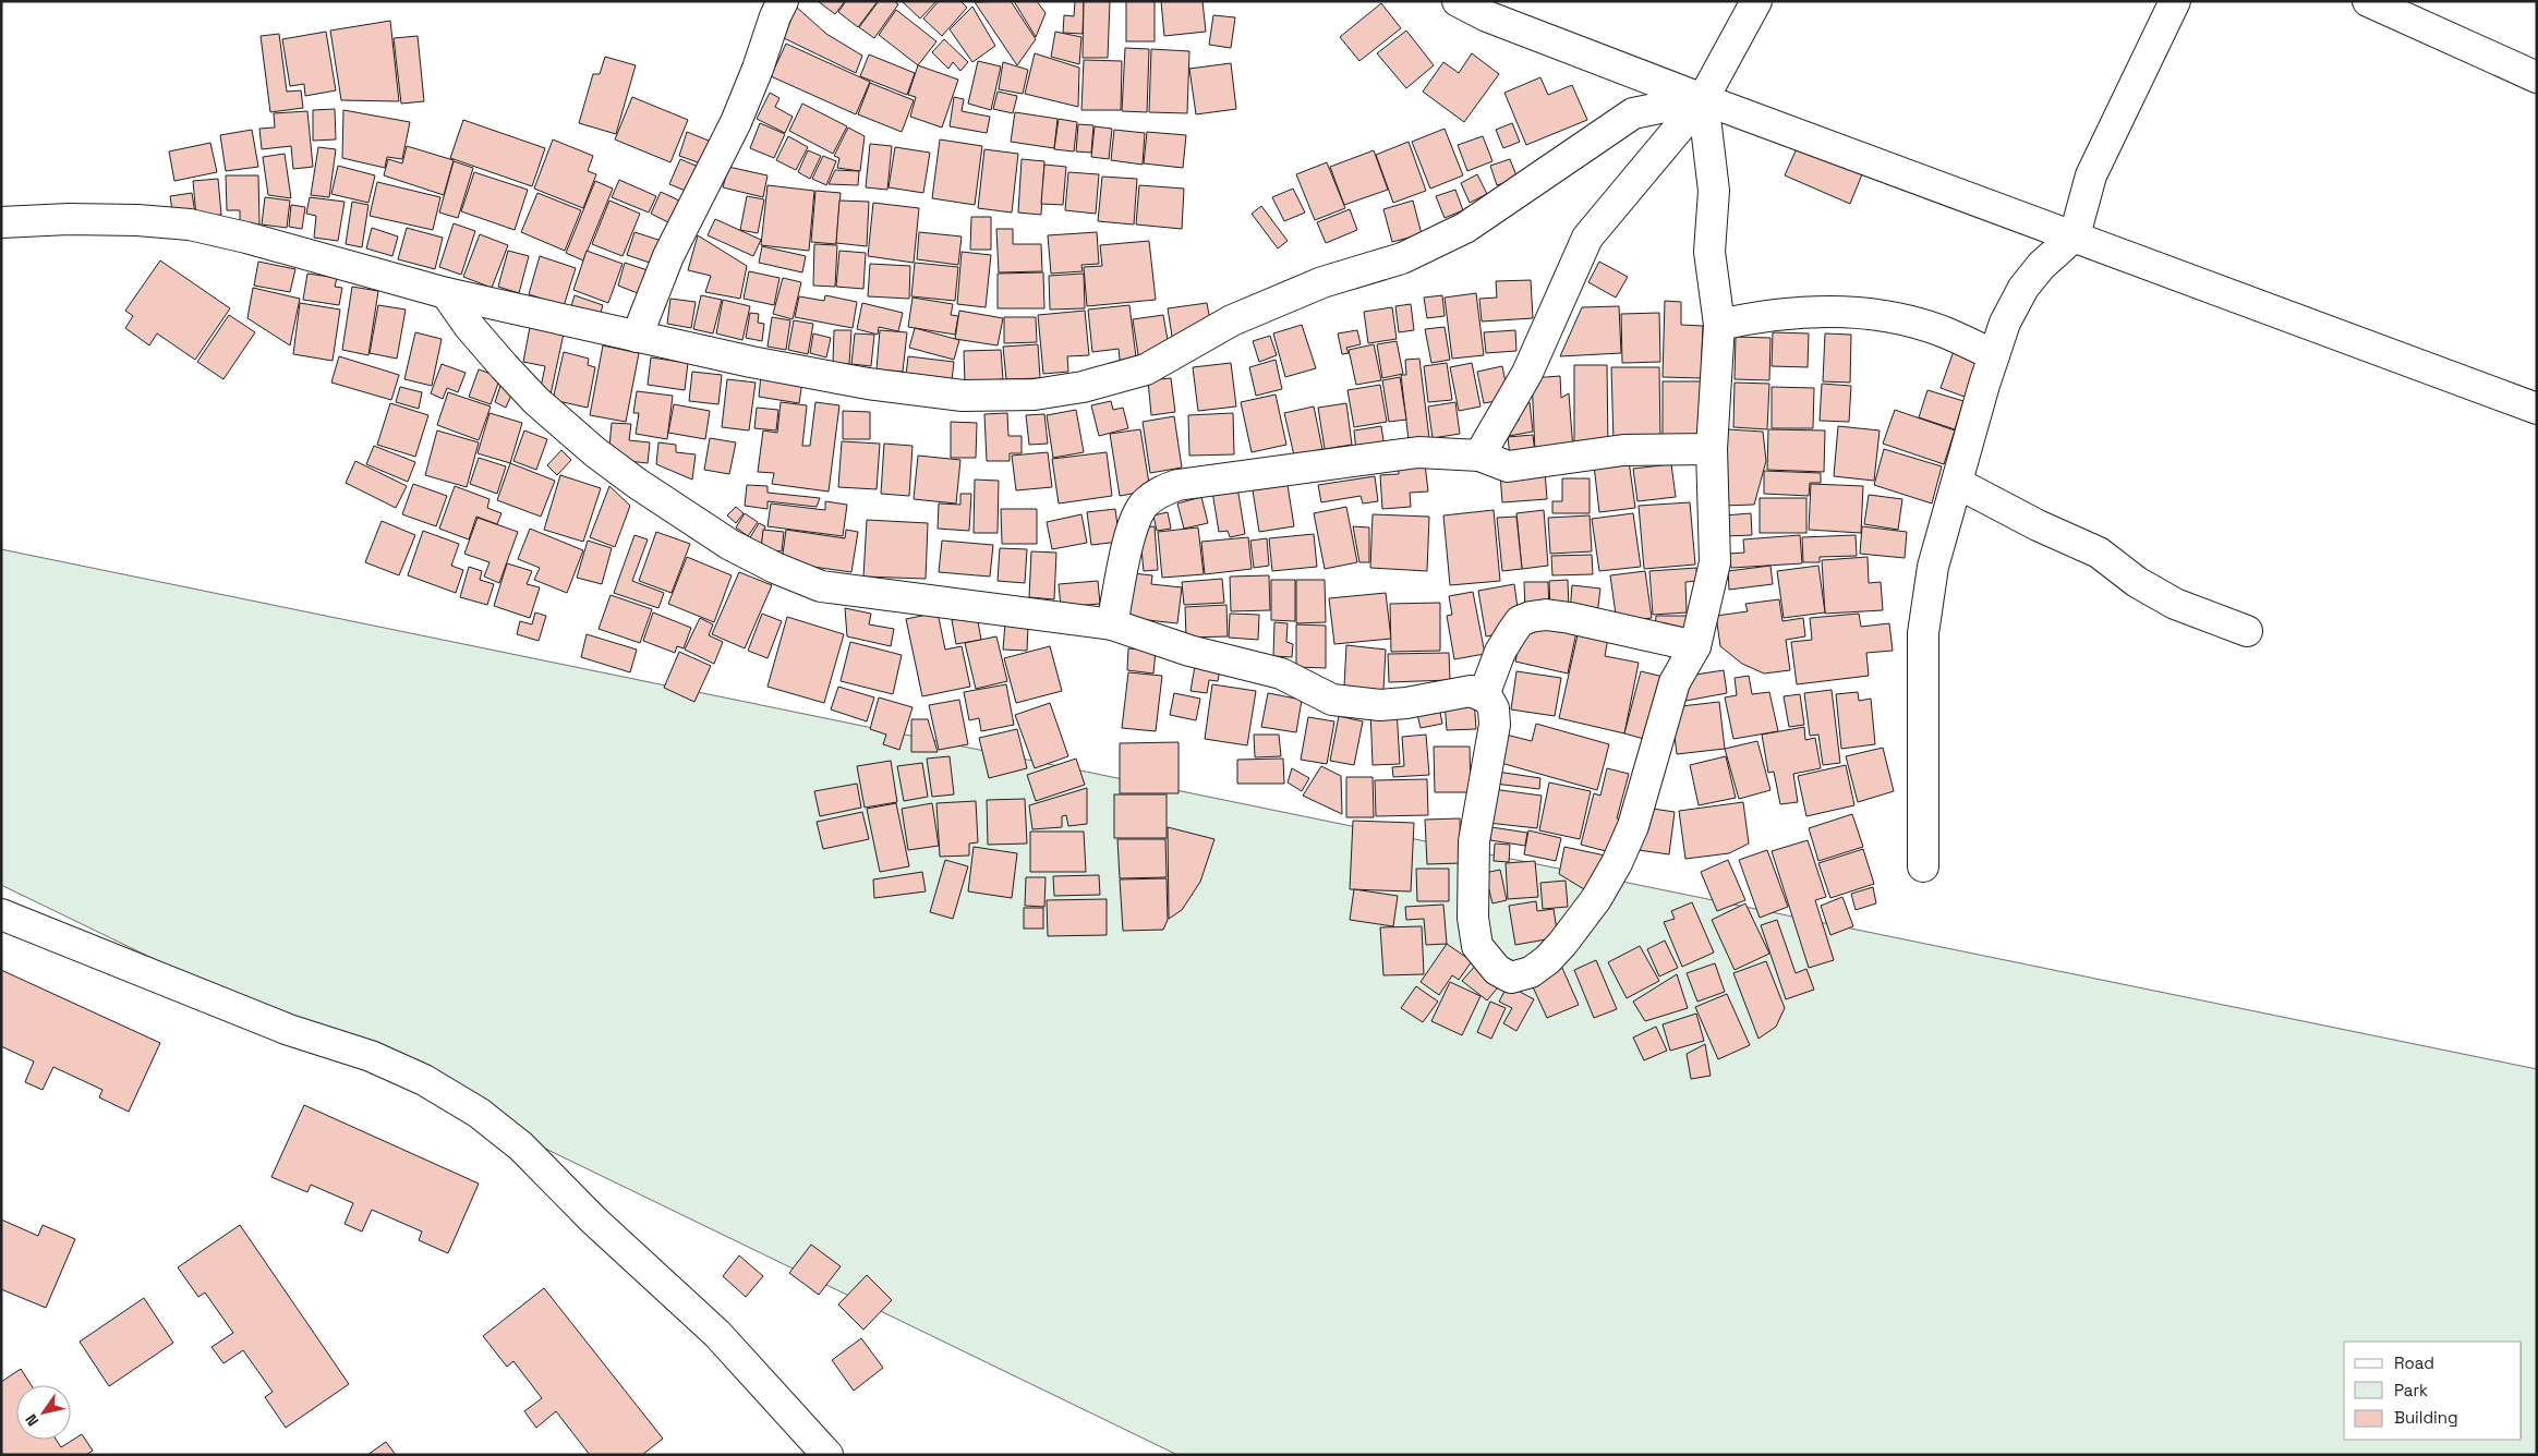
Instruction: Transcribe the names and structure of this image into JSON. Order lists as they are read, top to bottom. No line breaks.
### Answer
{"legend":["Road","Park","Building"],"north":"bottom left"}
